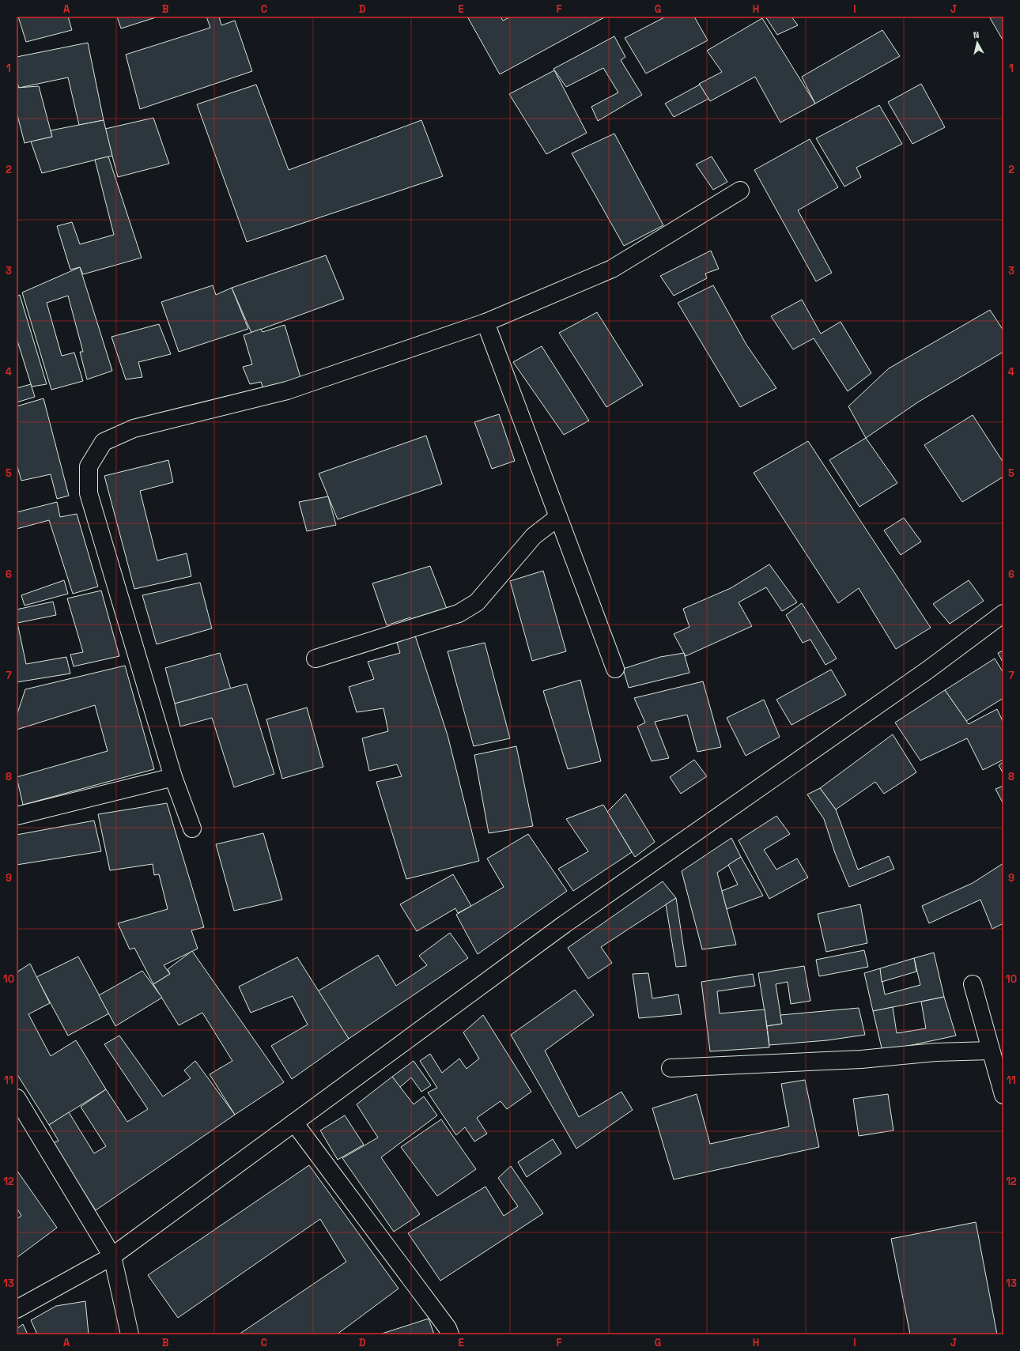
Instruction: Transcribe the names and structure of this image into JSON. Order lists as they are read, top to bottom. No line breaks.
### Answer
{"north":"top","grid":{"columns":["A","B","C","D","E","F","G","H","I","J"],"rows":["1","2","3","4","5","6","7","8","9","10","11","12","13"]}}
